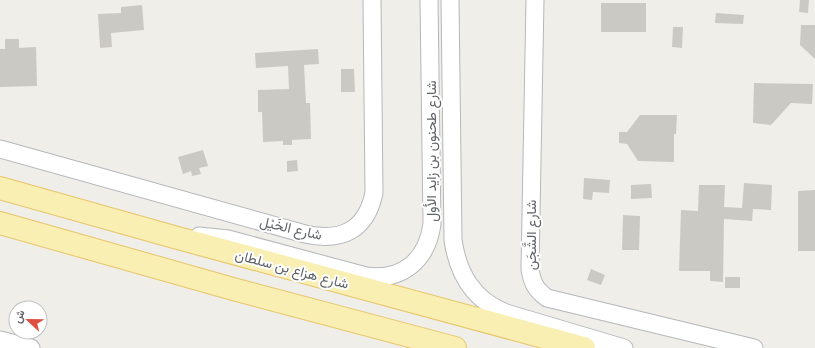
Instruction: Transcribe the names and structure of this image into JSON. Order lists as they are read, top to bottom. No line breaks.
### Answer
{"streets":{"main road":["شارع هزاع بن سلطان"],"street":["شارع طحنون بن زايد الأول","شارع الخَيْل","شارع الشَّجَن"]},"crossings":[["شارع طحنون بن زايد الأول","شارع هزاع بن سلطان"]],"north":"left"}
